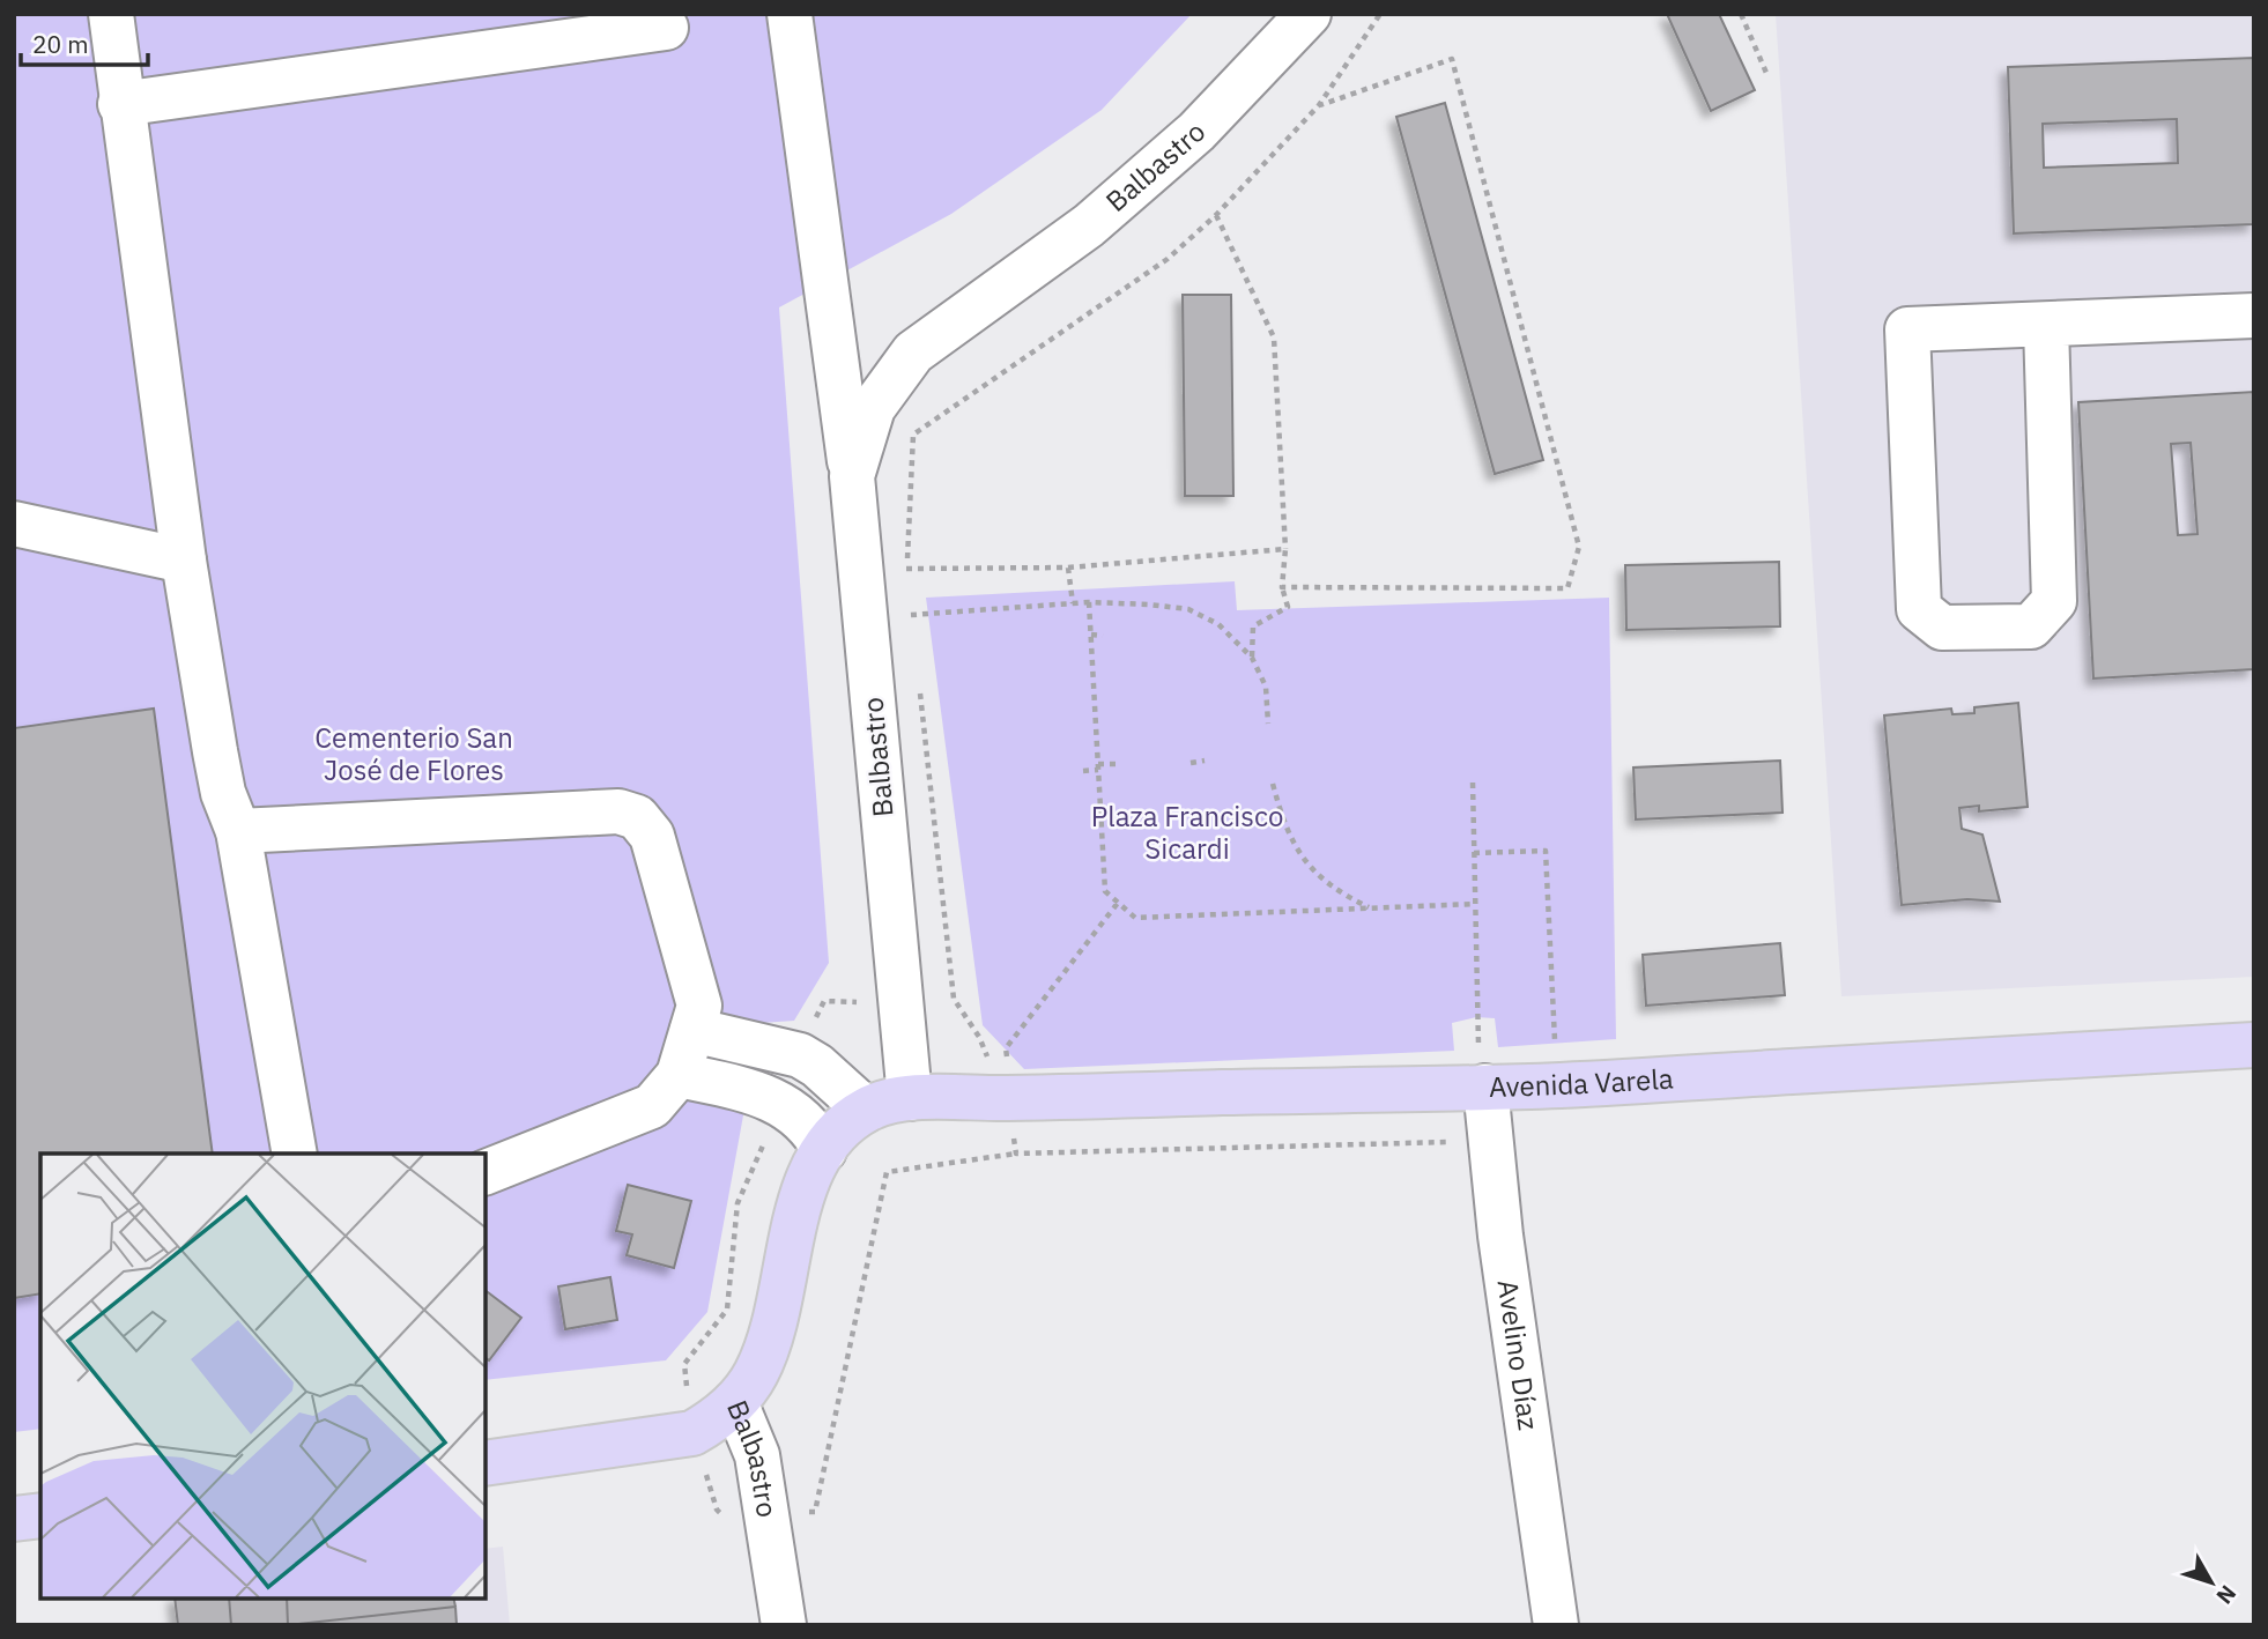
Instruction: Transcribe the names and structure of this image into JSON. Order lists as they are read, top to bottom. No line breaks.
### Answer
{"streets":{"main road":["Balbastro","Avenida Varela"],"street":["Avelino Díaz"]},"crossings":[["Balbastro","Avenida Varela"],["Avenida Varela","Avelino Díaz"]],"parks":["Cementerio San José de Flores","Plaza Francisco Sicardi"],"scale_bar":"20 m","north":"bottom right"}
